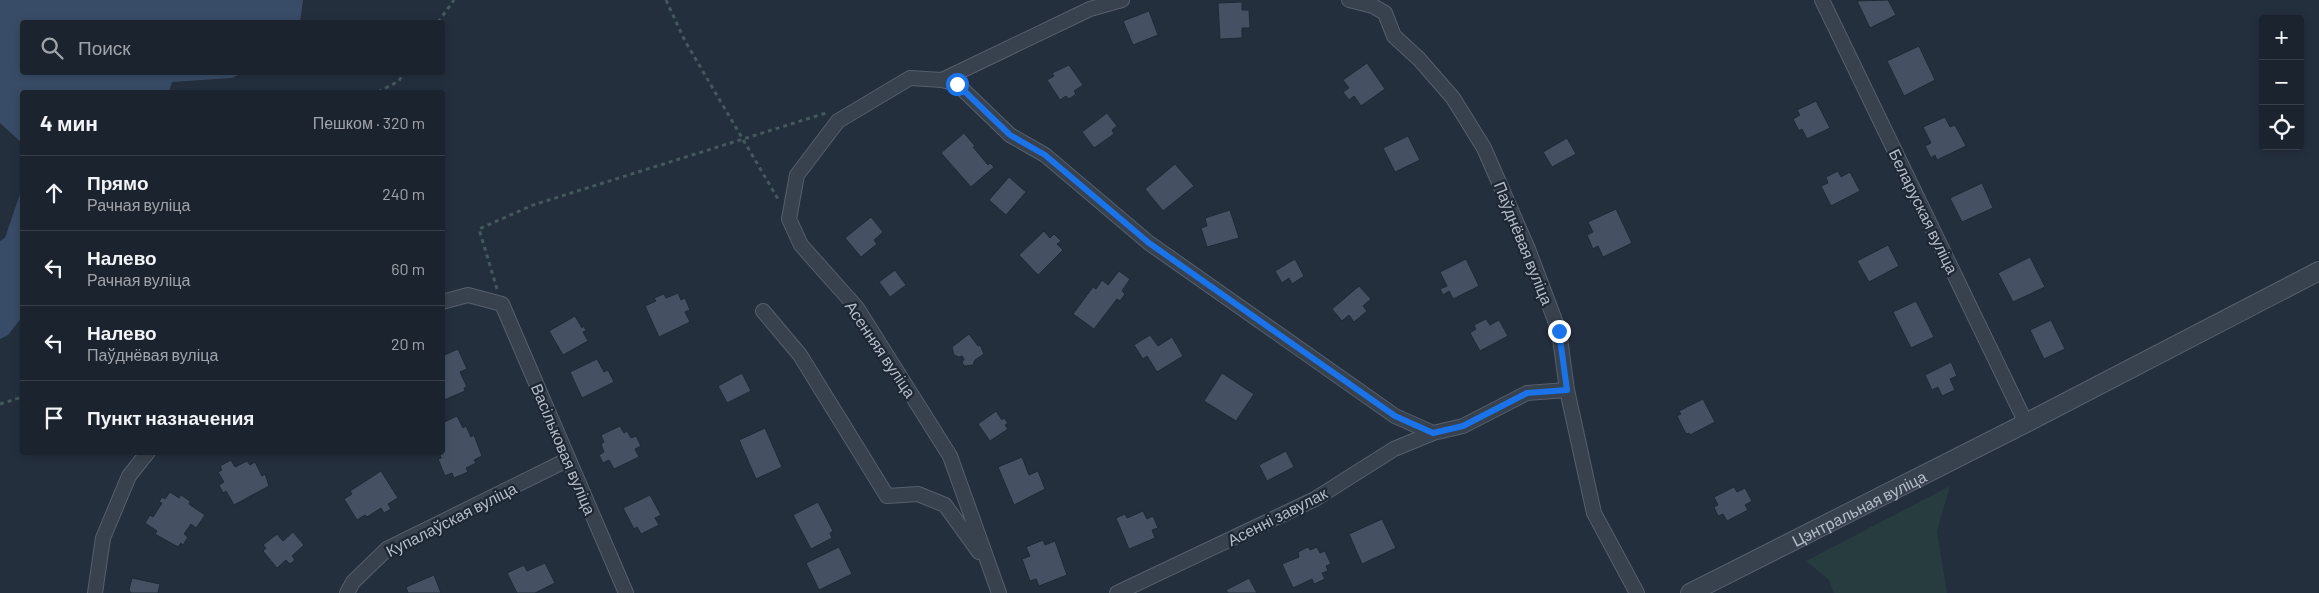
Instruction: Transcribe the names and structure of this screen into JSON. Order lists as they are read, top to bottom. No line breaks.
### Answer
{"streets":{"street":["Беларуская вуліца","Паўднёвая вуліца","Асенняя вуліца","Васільковая вуліца","Цэнтральная вуліца","Асенні завулак","Купалаўская вуліца"]},"crossings":[["Беларуская вуліца","Цэнтральная вуліца"],["Паўднёвая вуліца","Асенні завулак"],["Васільковая вуліца","Купалаўская вуліца"]],"page":{"map_buttons":["+","−"],"search":"Поиск","heading":["4 мин","Пешком · 320 m"],"list":[["Прямо","Рачная вуліца","240 m"],["Налево","Рачная вуліца","60 m"],["Налево","Паўднёвая вуліца","20 m"],"Пункт назначения"]}}
